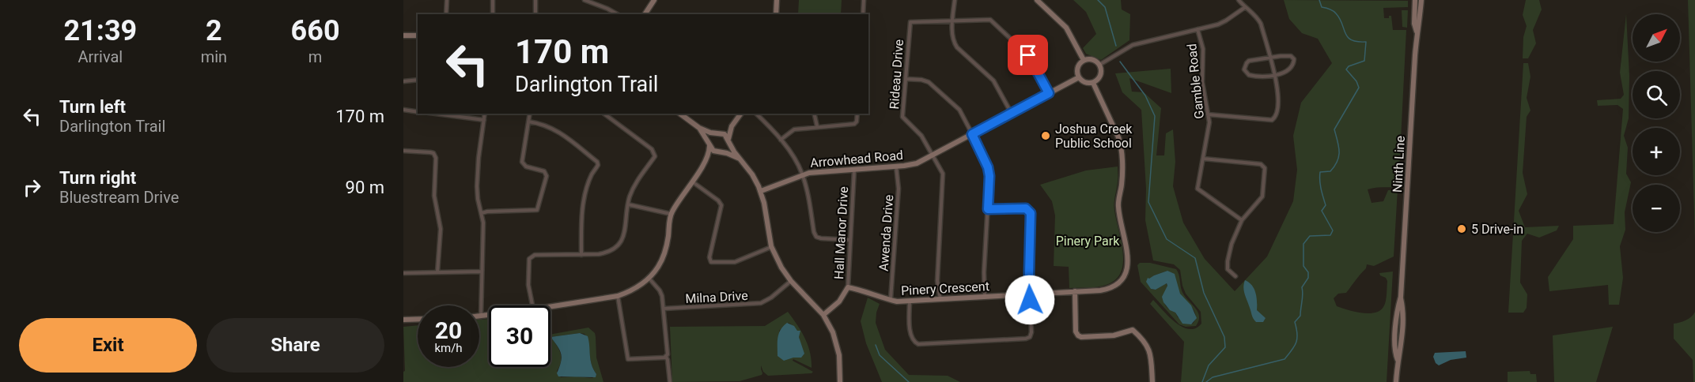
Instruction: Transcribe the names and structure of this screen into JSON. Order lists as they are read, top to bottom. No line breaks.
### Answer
{"streets":{"street":["Rideau Drive","Gamble Road","Arrowhead Road","Ninth Line","Hall Manor Drive","Awenda Drive","Pinery Crescent","Milna Drive"]},"crossings":[["Rideau Drive","Arrowhead Road"],["Rideau Drive","Pinery Crescent"],["Arrowhead Road","Hall Manor Drive"],["Arrowhead Road","Awenda Drive"],["Arrowhead Road","Pinery Crescent"],["Hall Manor Drive","Pinery Crescent"],["Awenda Drive","Pinery Crescent"]],"parks":["Pinery Park"],"places":["Joshua Creek Public School","5 Drive-in"],"north":"top right","page":{"eta":["21:39","Arrival","2","min","660","m"],"map_buttons":["+","−"],"turn":["170 m","Darlington Trail"],"list":[{"name":"Turn left","note":"Darlington Trail","value":"170 m"},{"name":"Turn right","note":"Bluestream Drive","value":"90 m"}],"speed":"20 km/h","limit":"30","buttons":["Exit","Share"]}}
